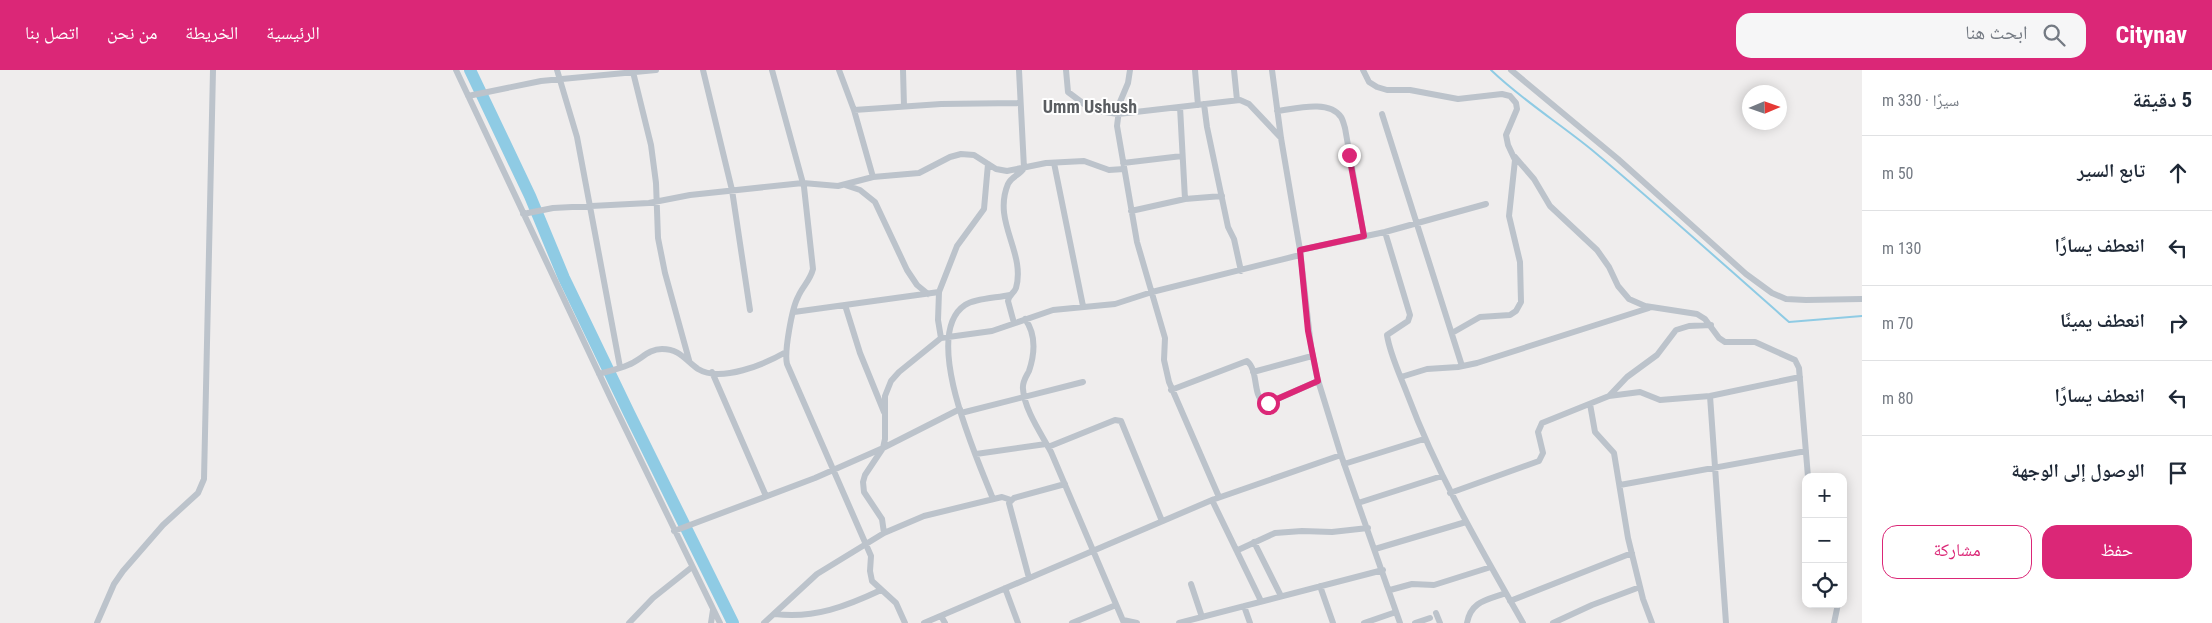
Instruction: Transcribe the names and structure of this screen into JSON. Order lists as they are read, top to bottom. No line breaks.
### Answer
{"districts":["Umm Ushush"],"north":"right","page":{"header":"Citynav","search":"ابحث هنا","nav":["الرئيسية","الخريطة","من نحن","اتصل بنا"],"heading":["5 دقيقة","سيرًا · 330 m"],"list":[["تابع السير","50 m"],["انعطف يسارًا","130 m"],["انعطف يمينًا","70 m"],["انعطف يسارًا","80 m"],"الوصول إلى الوجهة"],"map_buttons":["+","−"],"buttons":["حفظ","مشاركة"]}}
